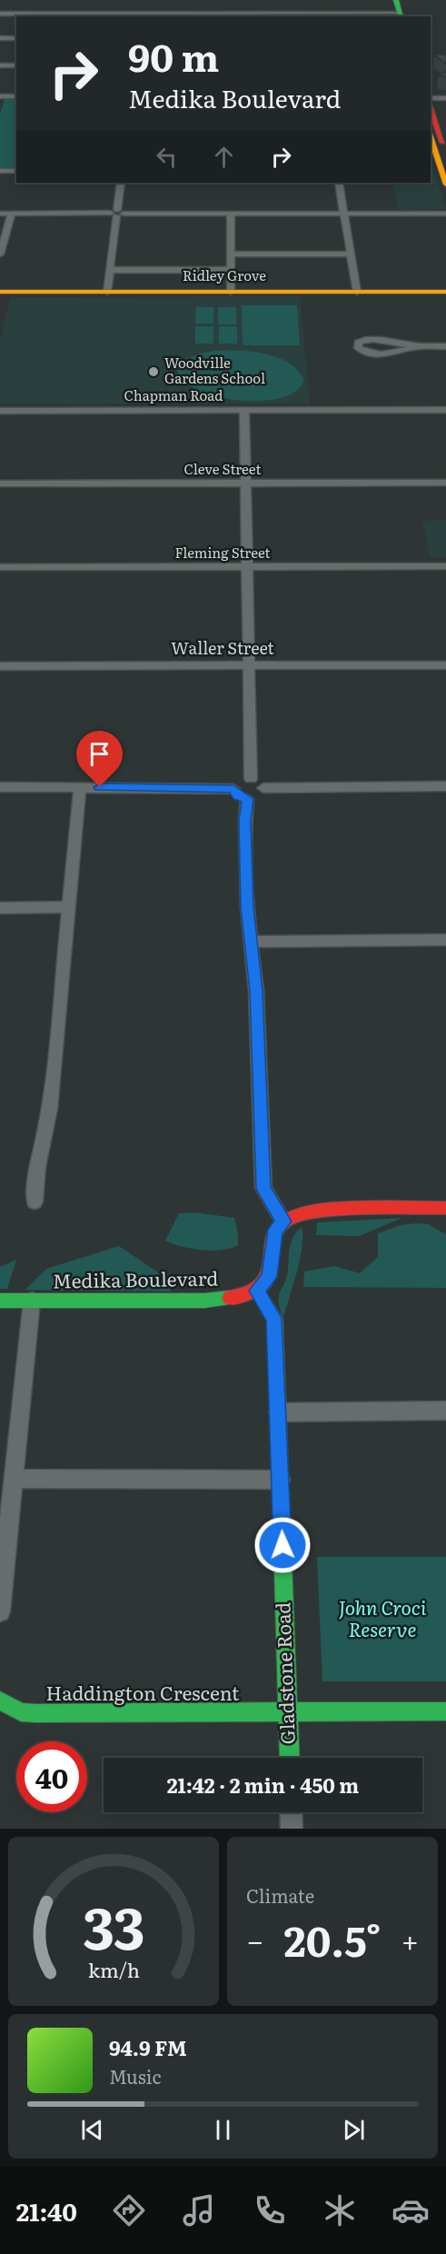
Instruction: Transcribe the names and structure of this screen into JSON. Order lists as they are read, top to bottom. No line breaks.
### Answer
{"streets":{"street":["Ridley Grove","Chapman Road","Cleve Street","Fleming Street","Waller Street","Medika Boulevard","Gladstone Road","Haddington Crescent"]},"crossings":[["Medika Boulevard","Gladstone Road"],["Gladstone Road","Haddington Crescent"]],"parks":["John Croci Reserve"],"places":["Woodville Gardens School"],"page":{"turn":["90 m","Medika Boulevard"],"limit":"40","trip":"21:42 · 2 min · 450 m","tile":"Climate","heat":["−","20.5°","+"],"song":["94.9 FM","Music"],"tabs":"21:40","gauge":["33","km/h"]}}
